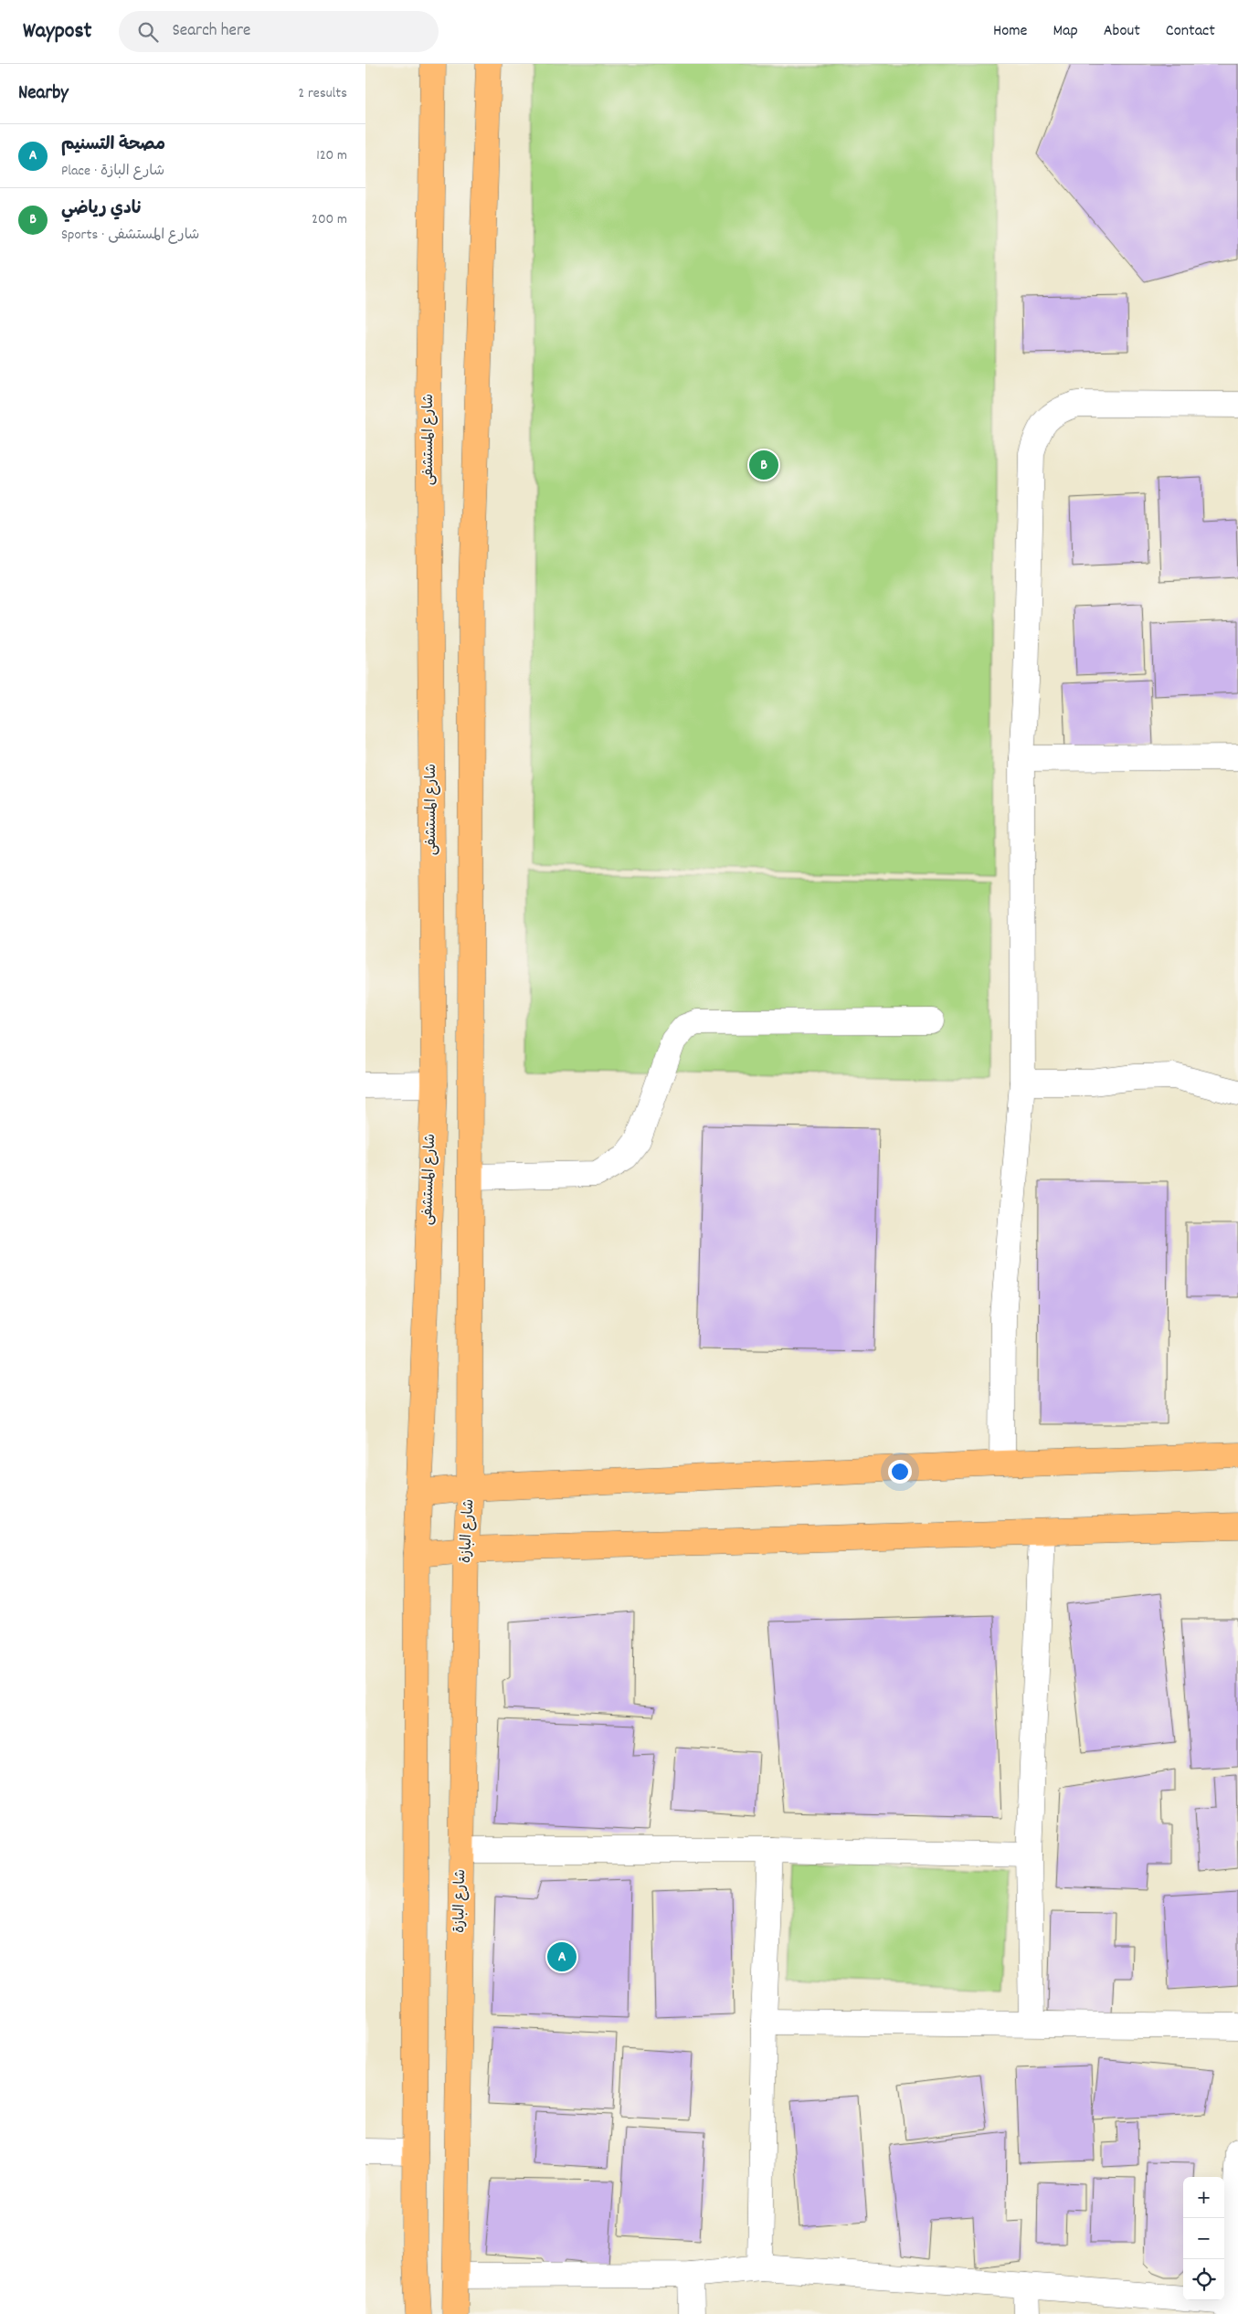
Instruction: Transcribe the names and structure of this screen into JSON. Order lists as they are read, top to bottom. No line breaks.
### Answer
{"streets":{"main road":["شارع المستشفى","شارع البازة"]},"page":{"header":"Waypost","search":"Search here","nav":["Home","Map","About","Contact"],"heading":["Nearby","2 results"],"list":[{"mark":"A","name":"مصحة التسنيم","note":"Place · شارع البازة","value":"120 m"},{"mark":"B","name":"نادي رياضي","note":"Sports · شارع المستشفى","value":"200 m"}],"pins":["B","A"],"map_buttons":["+","−"]}}
